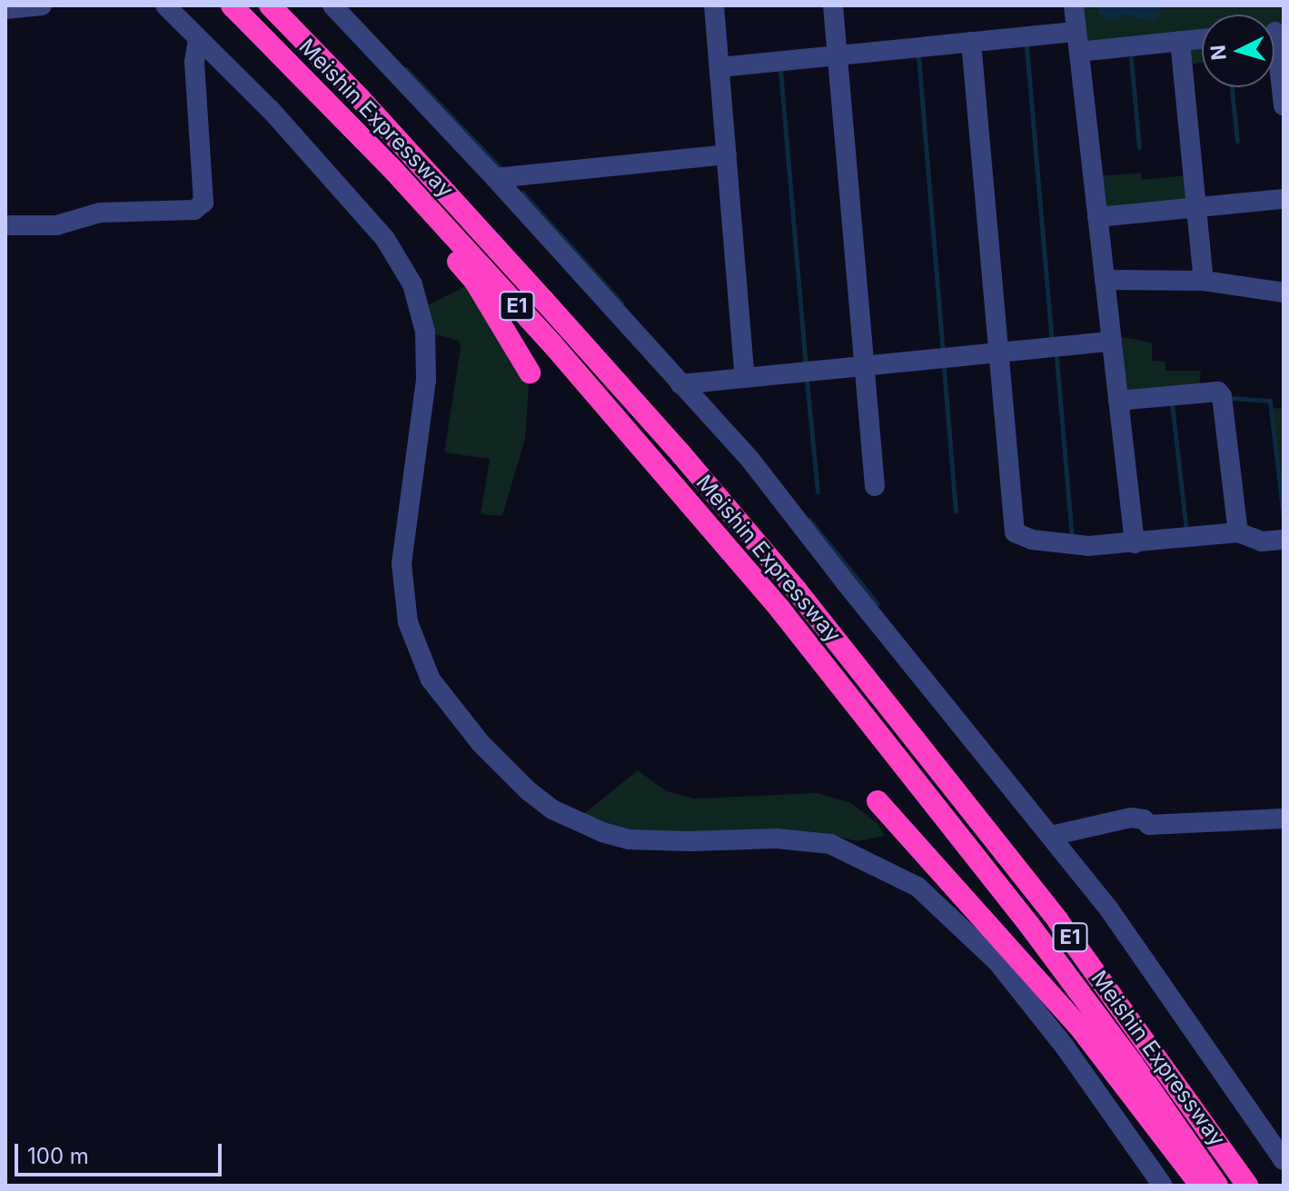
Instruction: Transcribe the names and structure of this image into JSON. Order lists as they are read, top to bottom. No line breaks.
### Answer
{"streets":{"highway":["Meishin Expressway","E1"]},"scale_bar":"100 m","north":"left"}
